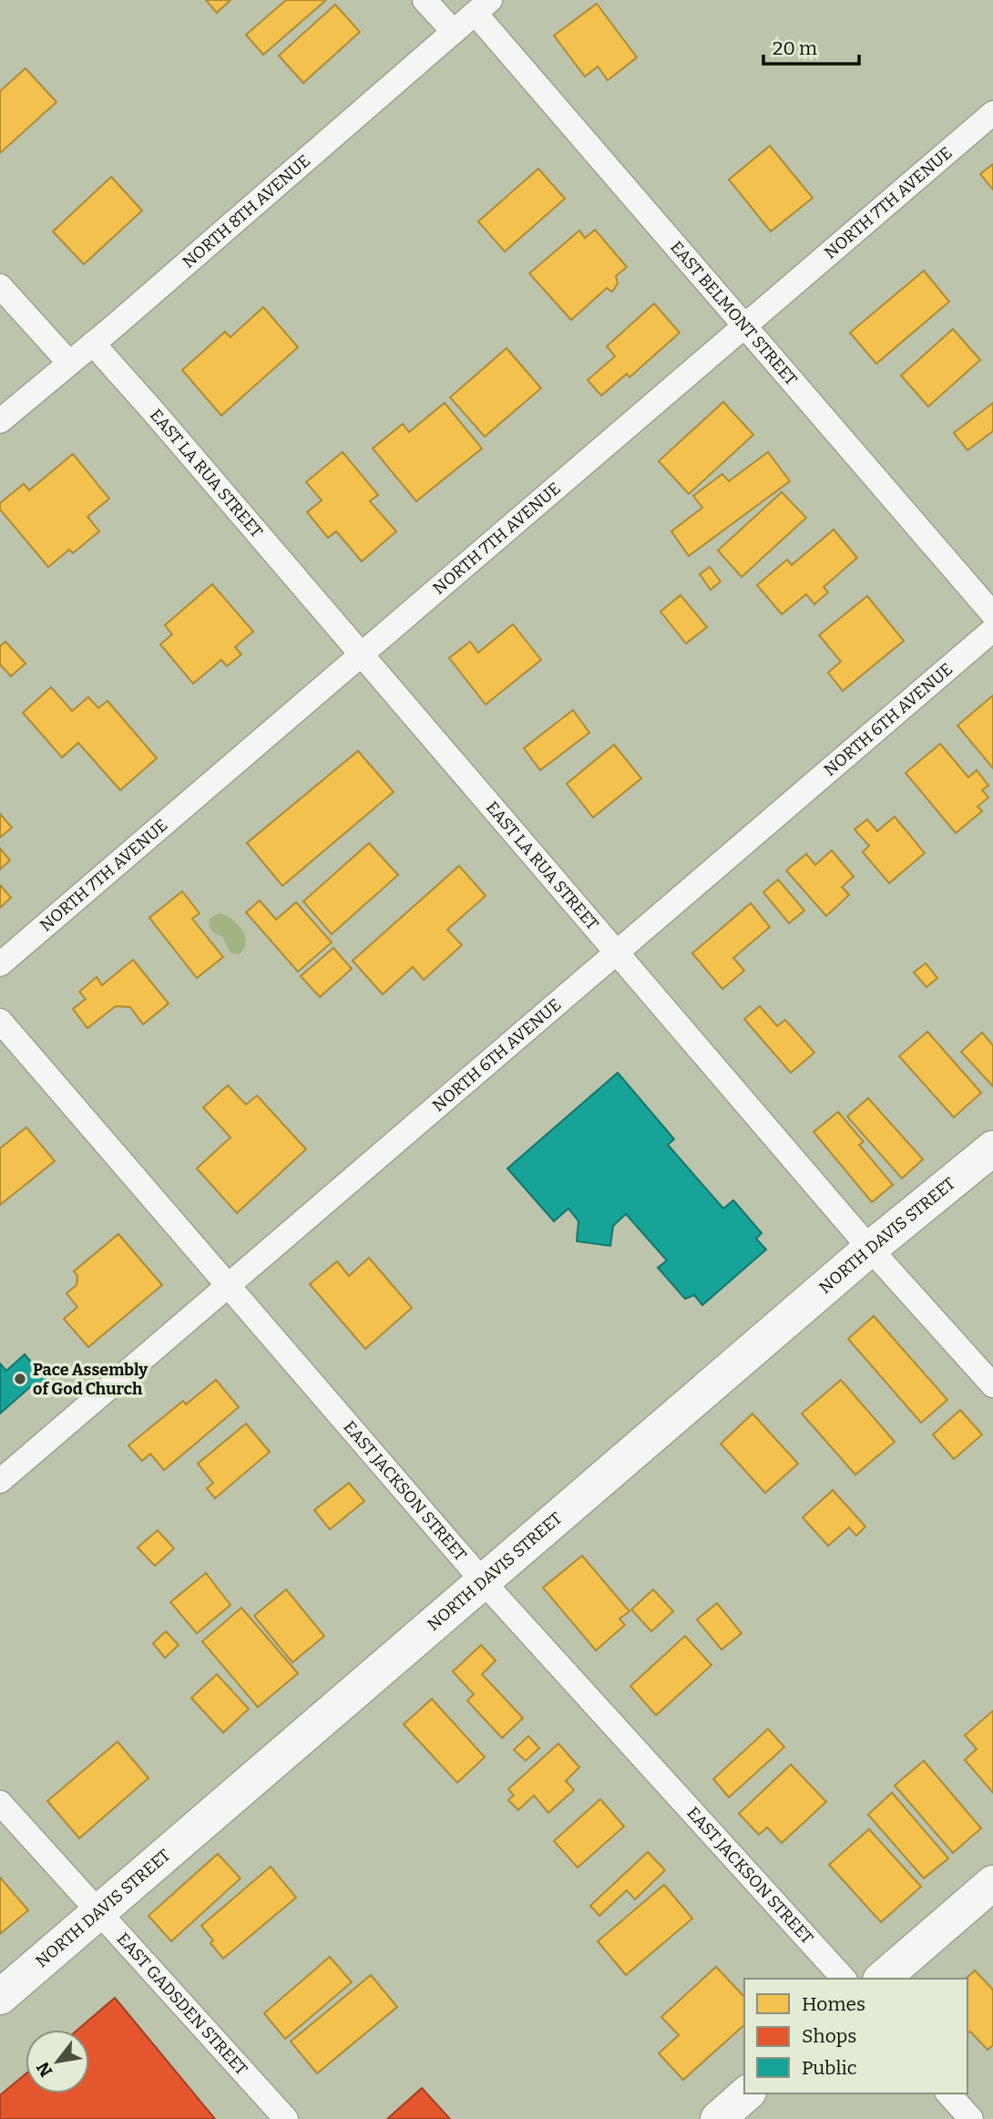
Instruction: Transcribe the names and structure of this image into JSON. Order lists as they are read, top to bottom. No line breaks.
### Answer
{"streets":{"main road":["NORTH DAVIS STREET"],"street":["NORTH 7TH AVENUE","NORTH 8TH AVENUE","EAST BELMONT STREET","EAST LA RUA STREET","NORTH 6TH AVENUE","EAST JACKSON STREET","EAST GADSDEN STREET"]},"crossings":[["NORTH 7TH AVENUE","EAST BELMONT STREET"],["NORTH 7TH AVENUE","EAST LA RUA STREET"],["NORTH 8TH AVENUE","EAST BELMONT STREET"],["NORTH 8TH AVENUE","EAST LA RUA STREET"],["EAST LA RUA STREET","NORTH 6TH AVENUE"],["EAST LA RUA STREET","NORTH DAVIS STREET"],["NORTH 6TH AVENUE","EAST JACKSON STREET"],["NORTH DAVIS STREET","EAST JACKSON STREET"],["NORTH DAVIS STREET","EAST GADSDEN STREET"]],"places":["Pace Assembly of God Church"],"legend":["Homes","Shops","Public"],"scale_bar":"20 m","north":"bottom left"}
